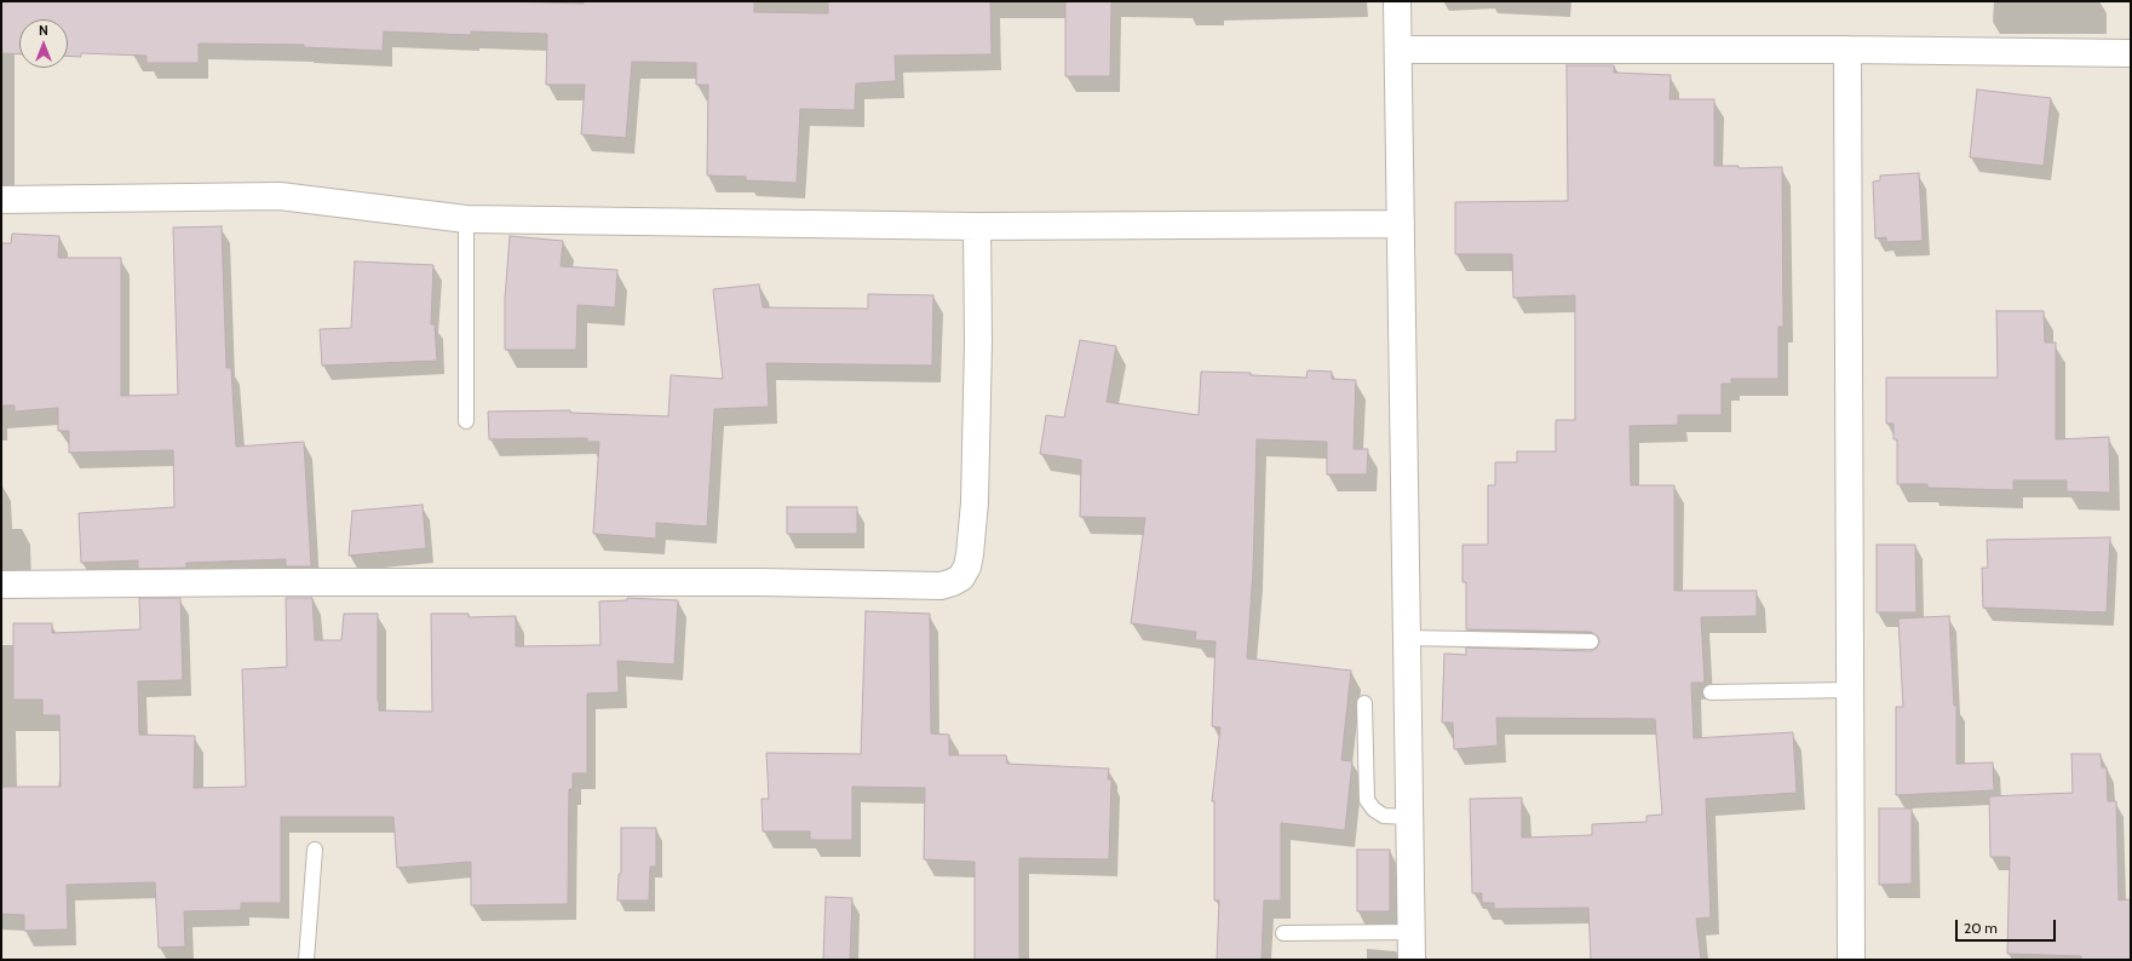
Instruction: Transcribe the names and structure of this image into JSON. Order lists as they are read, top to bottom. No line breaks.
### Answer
{"scale_bar":"20 m","north":"top"}
